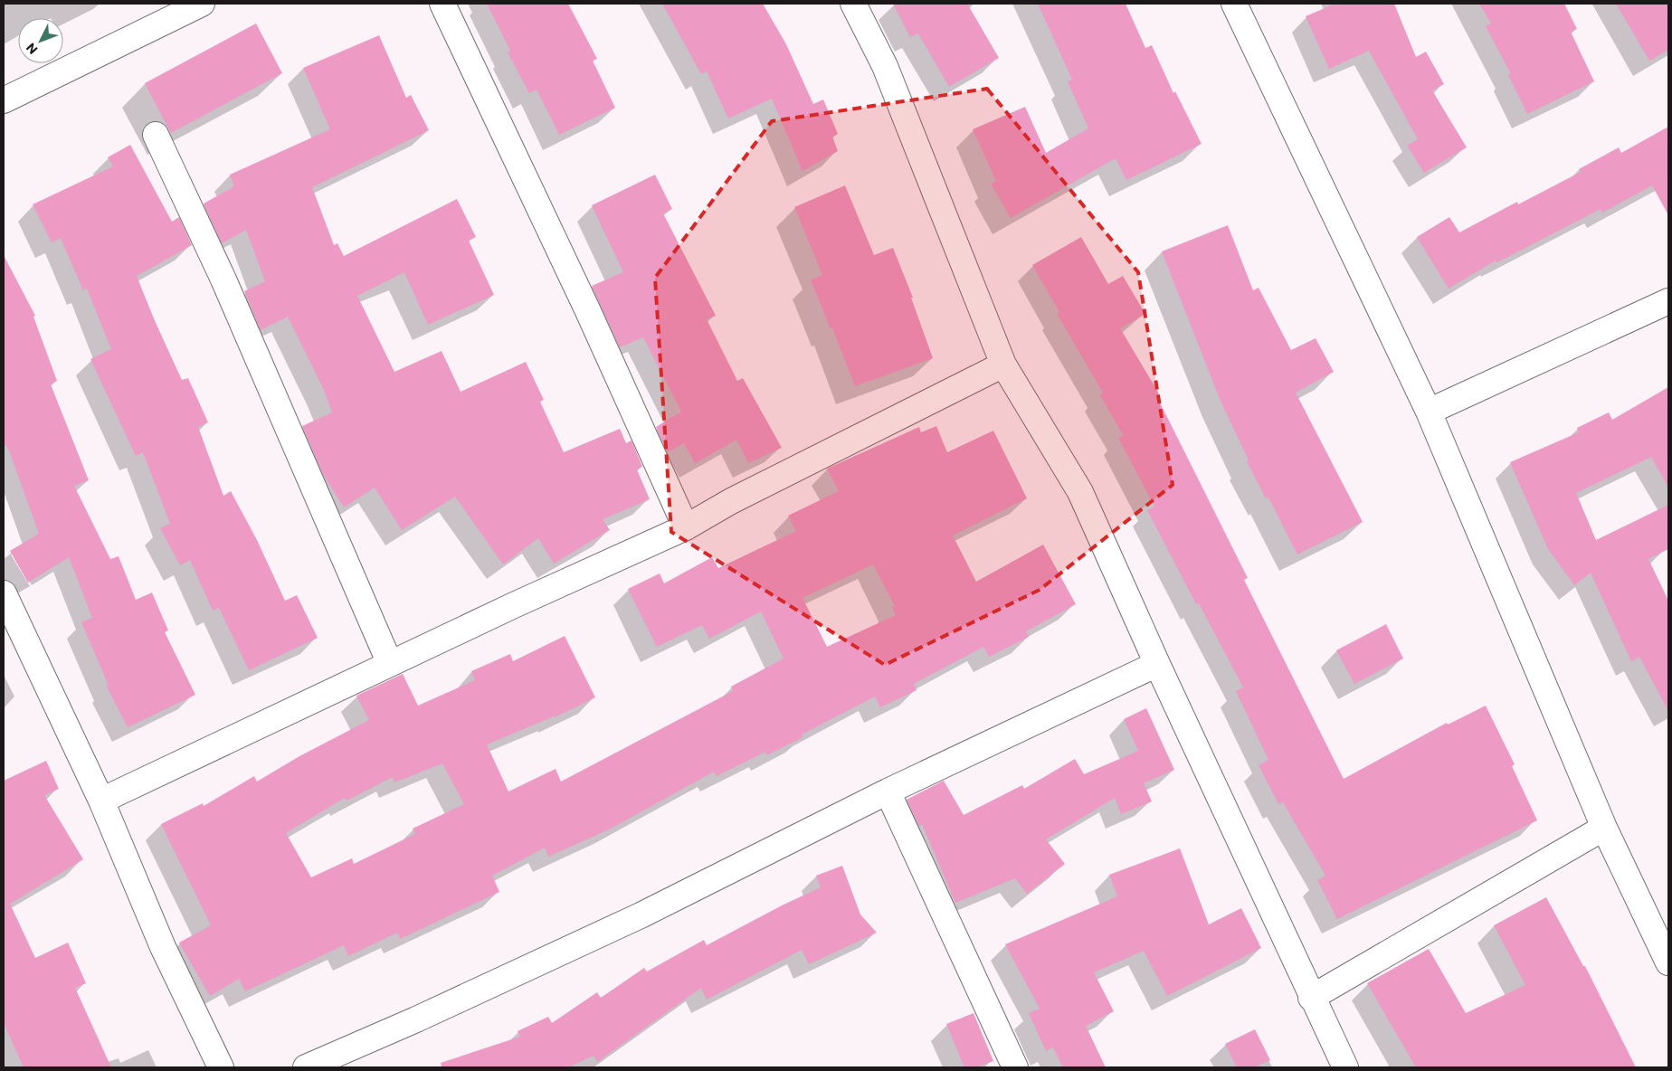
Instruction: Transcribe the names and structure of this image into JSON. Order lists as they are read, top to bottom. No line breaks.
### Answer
{"north":"bottom left"}
